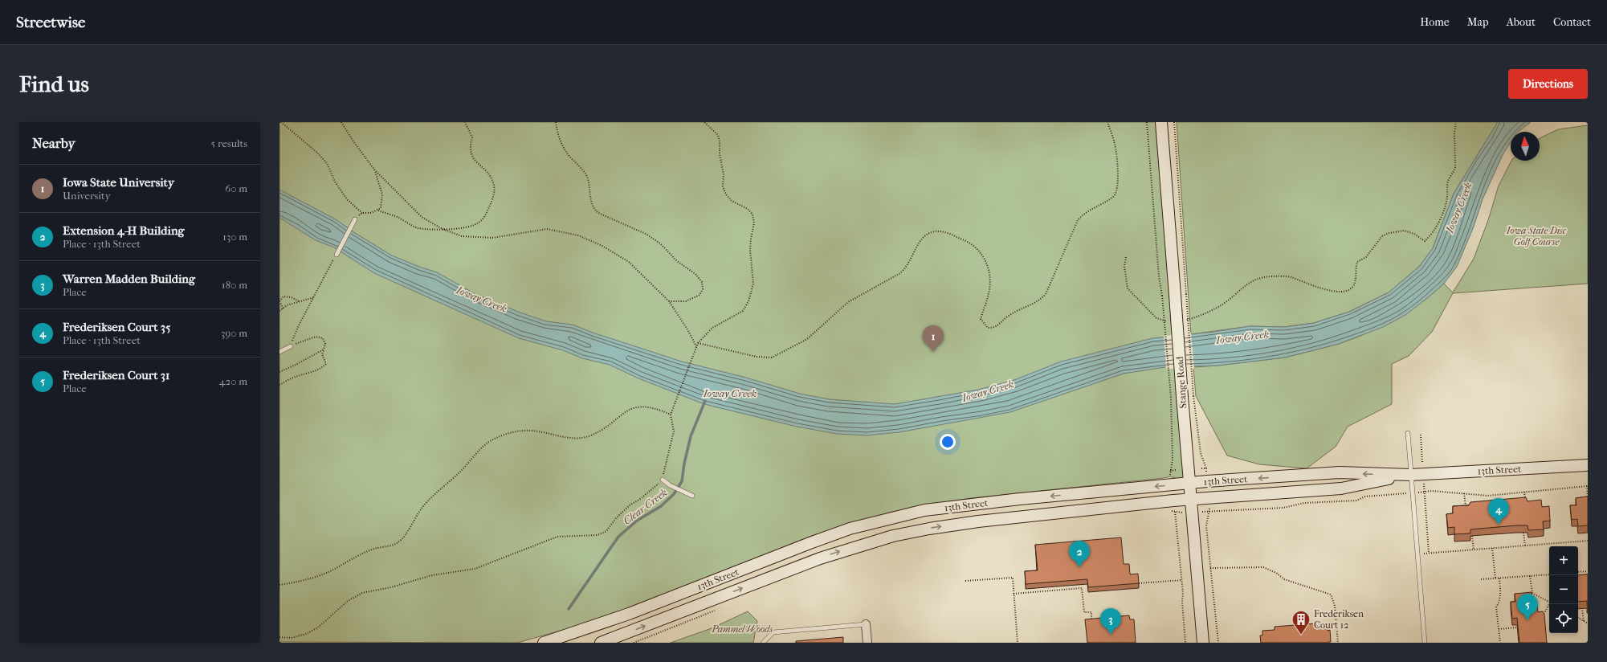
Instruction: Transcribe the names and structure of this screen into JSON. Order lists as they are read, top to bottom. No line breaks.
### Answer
{"streets":{"main road":["Stange Road","13th Street"]},"crossings":[["Stange Road","13th Street"]],"water":["Ioway Creek","Clear Creek"],"parks":["Iowa State Disc Golf Course","Pammel Woods"],"places":{"building":["Frederiksen Court 12"]},"north":"top","page":{"header":"Streetwise","nav":["Home","Map","About","Contact"],"buttons":"Directions","title":"Find us","heading":["Nearby","5 results"],"list":[{"mark":"1","name":"Iowa State University","note":"University","value":"60 m"},{"mark":"2","name":"Extension 4-H Building","note":"Place · 13th Street","value":"130 m"},{"mark":"3","name":"Warren Madden Building","note":"Place","value":"180 m"},{"mark":"4","name":"Frederiksen Court 35","note":"Place · 13th Street","value":"390 m"},{"mark":"5","name":"Frederiksen Court 31","note":"Place","value":"420 m"}],"pins":["1","4","2","5","3"],"map_buttons":["+","−"]}}
